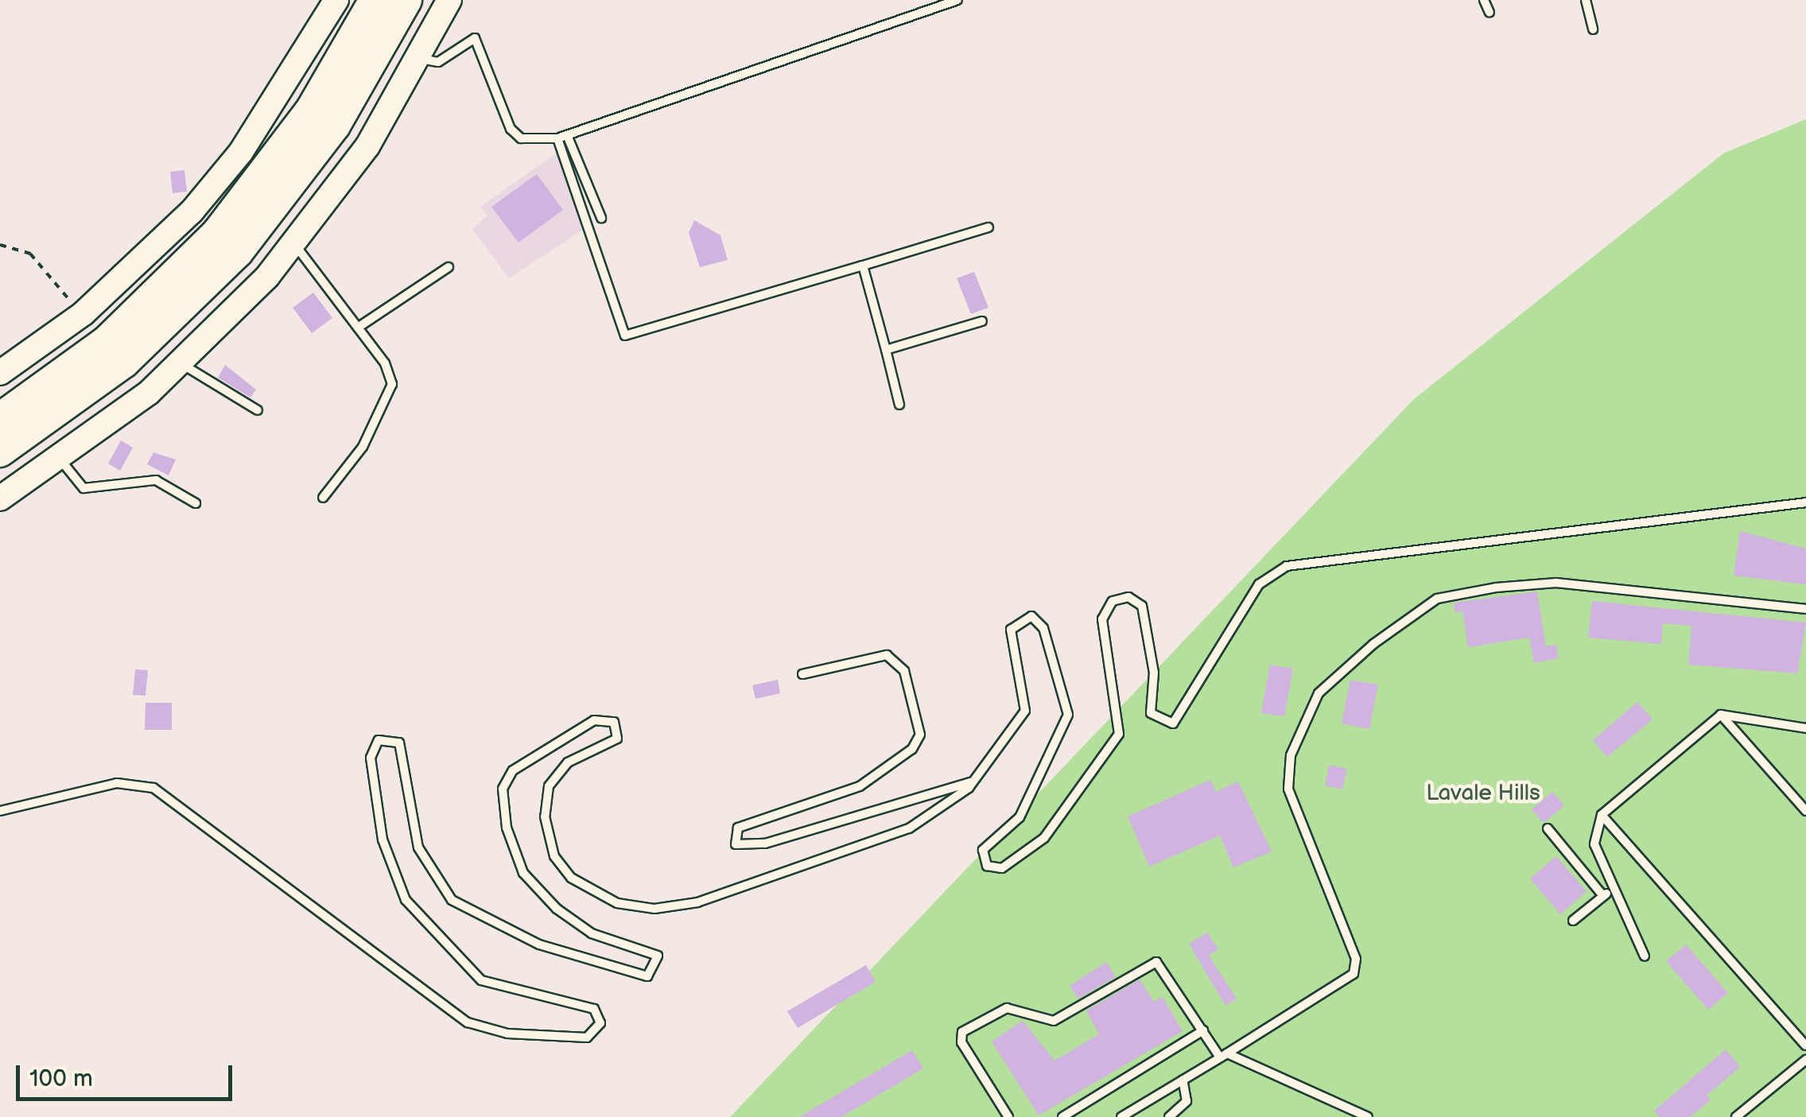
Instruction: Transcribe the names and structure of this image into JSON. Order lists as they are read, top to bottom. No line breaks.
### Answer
{"parks":["Lavale Hills"],"scale_bar":"100 m"}
